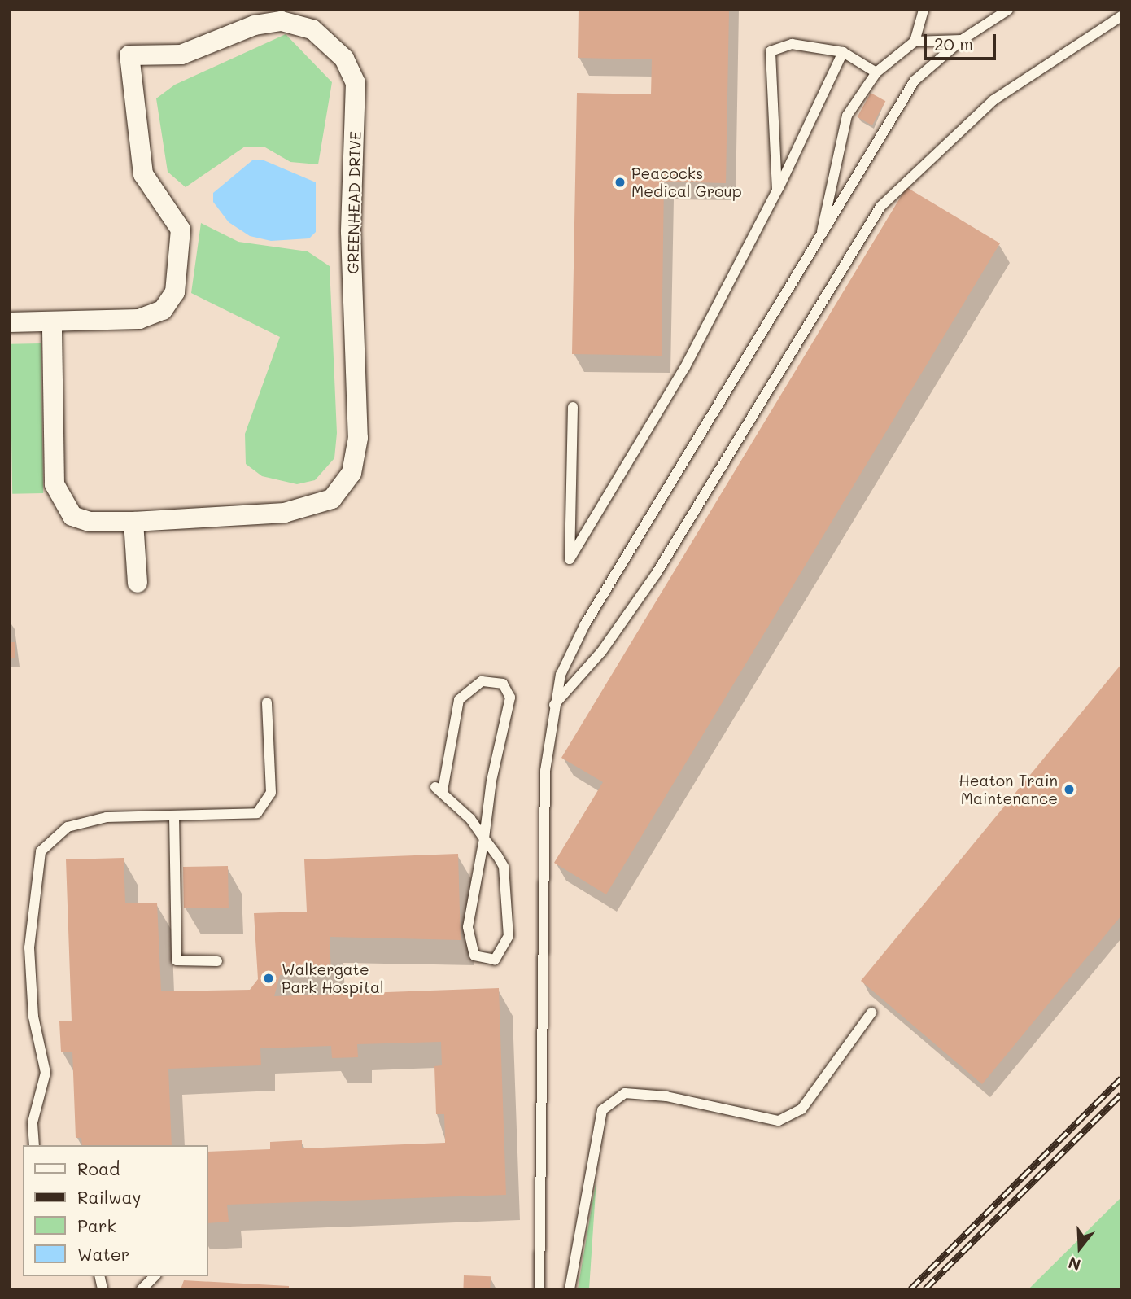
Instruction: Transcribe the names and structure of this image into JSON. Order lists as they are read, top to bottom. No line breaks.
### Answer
{"streets":{"street":["GREENHEAD DRIVE"]},"places":["Peacocks Medical Group","Heaton Train Maintenance","Walkergate Park Hospital"],"legend":["Road","Railway","Park","Water"],"scale_bar":"20 m","north":"bottom"}
